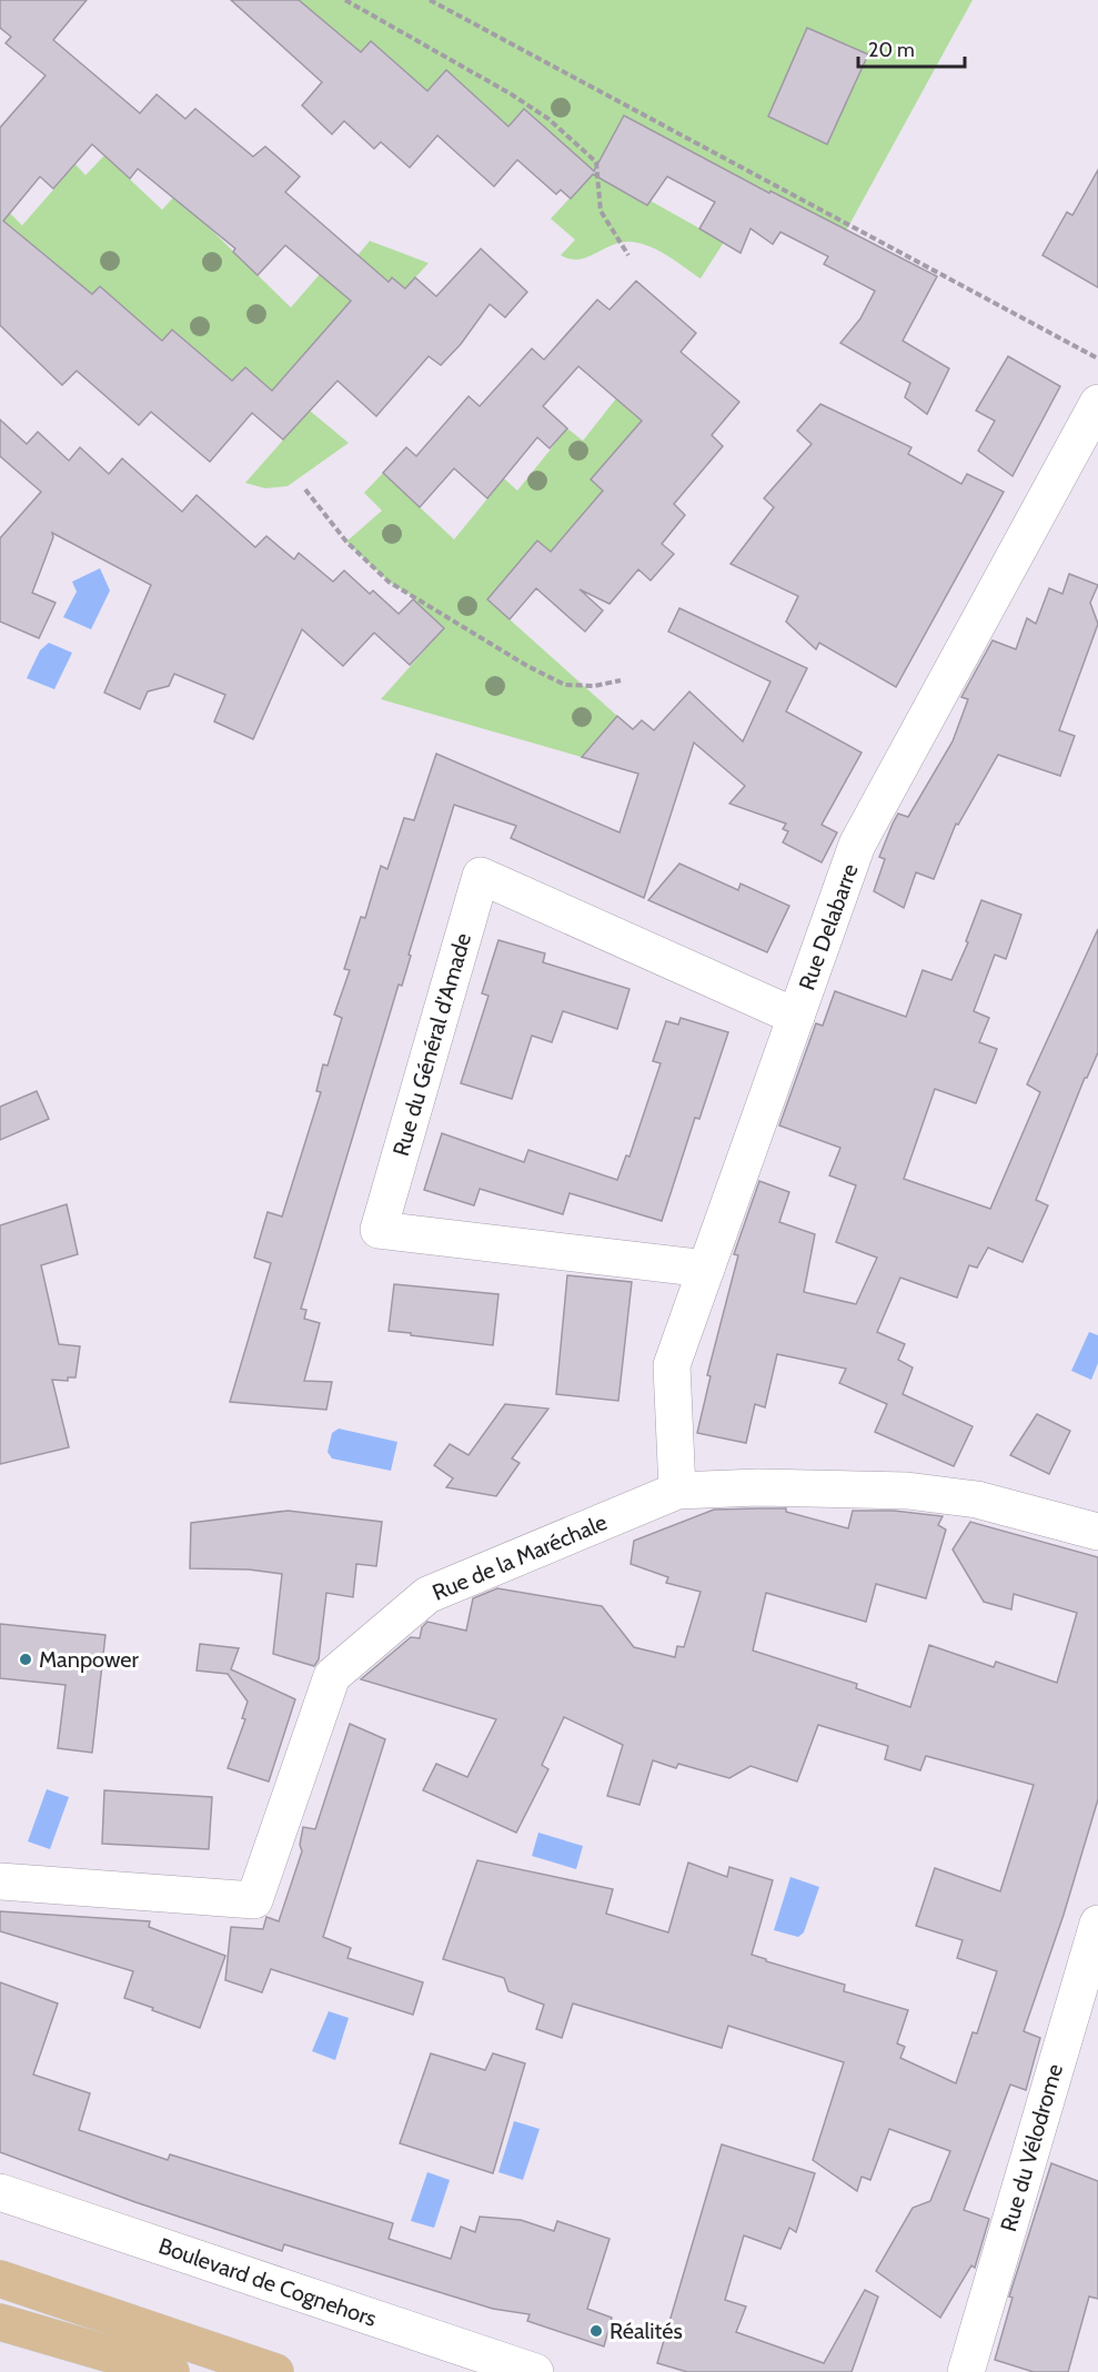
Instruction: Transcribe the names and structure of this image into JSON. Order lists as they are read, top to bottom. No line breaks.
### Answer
{"streets":{"street":["Rue Delabarre","Rue du Général d'Amade","Rue de la Maréchale","Rue du Vélodrome","Boulevard de Cognehors"]},"crossings":[["Rue Delabarre","Rue du Général d'Amade"],["Rue Delabarre","Rue de la Maréchale"]],"places":["Manpower","Réalités"],"scale_bar":"20 m"}
